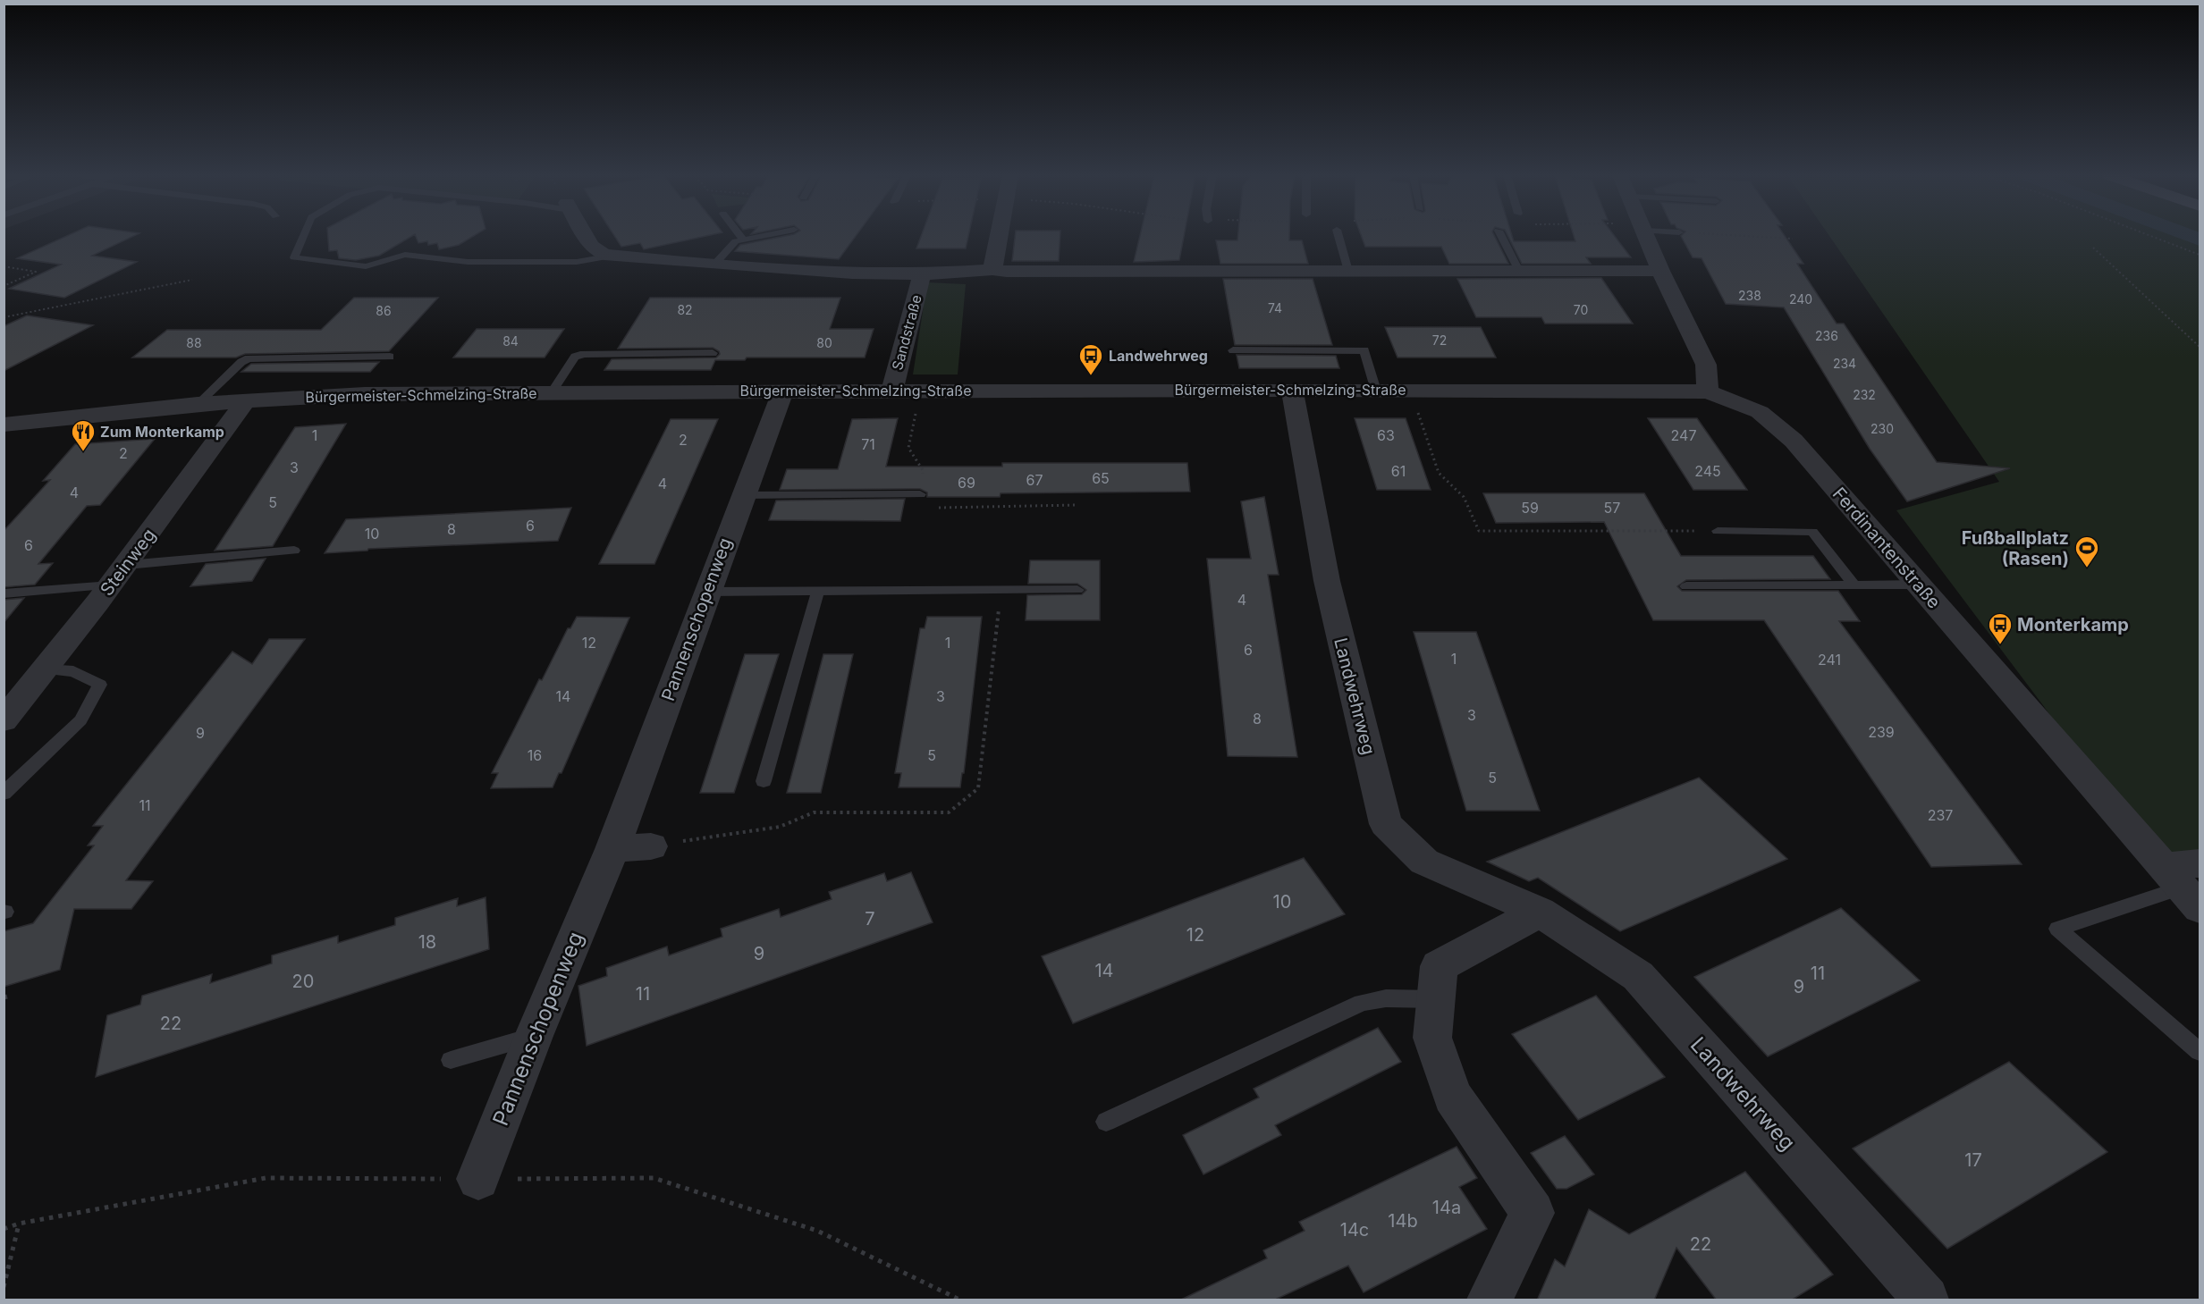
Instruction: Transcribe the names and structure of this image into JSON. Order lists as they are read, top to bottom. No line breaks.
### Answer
{"streets":{"street":["Sandstraße","Bürgermeister-Schmelzing-Straße","Ferdinantenstraße","Steinweg","Pannenschopenweg","Landwehrweg"]},"crossings":[["Sandstraße","Bürgermeister-Schmelzing-Straße"],["Bürgermeister-Schmelzing-Straße","Ferdinantenstraße"],["Bürgermeister-Schmelzing-Straße","Steinweg"],["Bürgermeister-Schmelzing-Straße","Pannenschopenweg"],["Bürgermeister-Schmelzing-Straße","Landwehrweg"]],"places":{"bus stop":["Landwehrweg","Monterkamp"],"restaurant":["Zum Monterkamp"],"sports":["Fußballplatz (Rasen)"]},"house_numbers":["238","240","74","82","70","86","236","72","84","88","80","234","232","230","1","63","247","2","71","2","3","61","245","65","67","69","4","4","5","59","57","6","8","10","6","4","12","1","6","1","241","14","3","3","8","239","9","16","5","5","11","237","10","7","12","18","9","14","11","20","9","11","22","17","14a","14b","14c","22"]}
